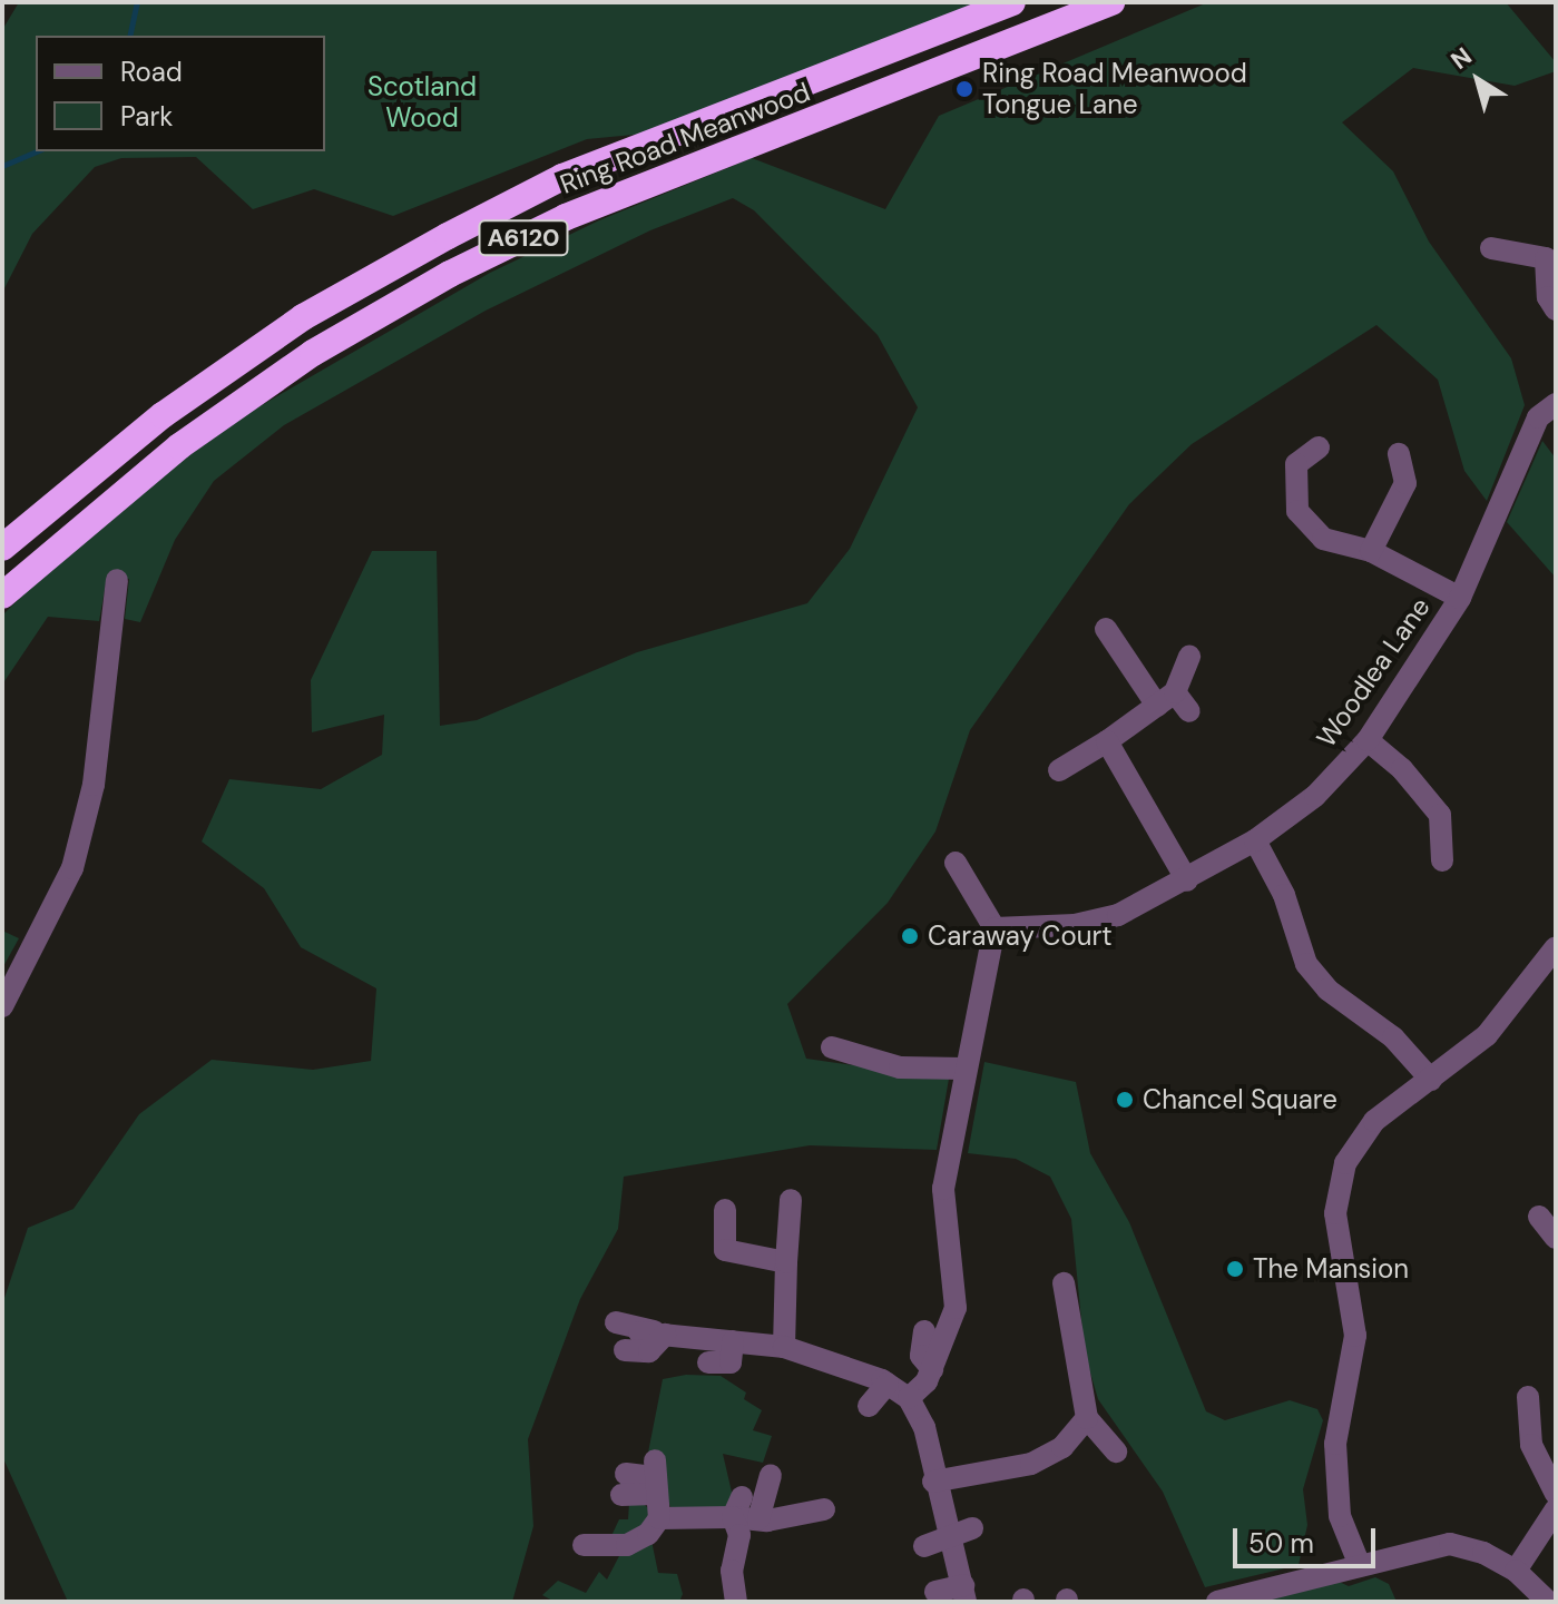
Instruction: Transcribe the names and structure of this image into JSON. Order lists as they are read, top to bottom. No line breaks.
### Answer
{"streets":{"highway":["Ring Road Meanwood","A6120"],"street":["Woodlea Lane"]},"parks":["Scotland Wood"],"places":["Ring Road Meanwood Tongue Lane","Caraway Court","Chancel Square","The Mansion"],"legend":["Road","Park"],"scale_bar":"50 m","north":"top left"}
